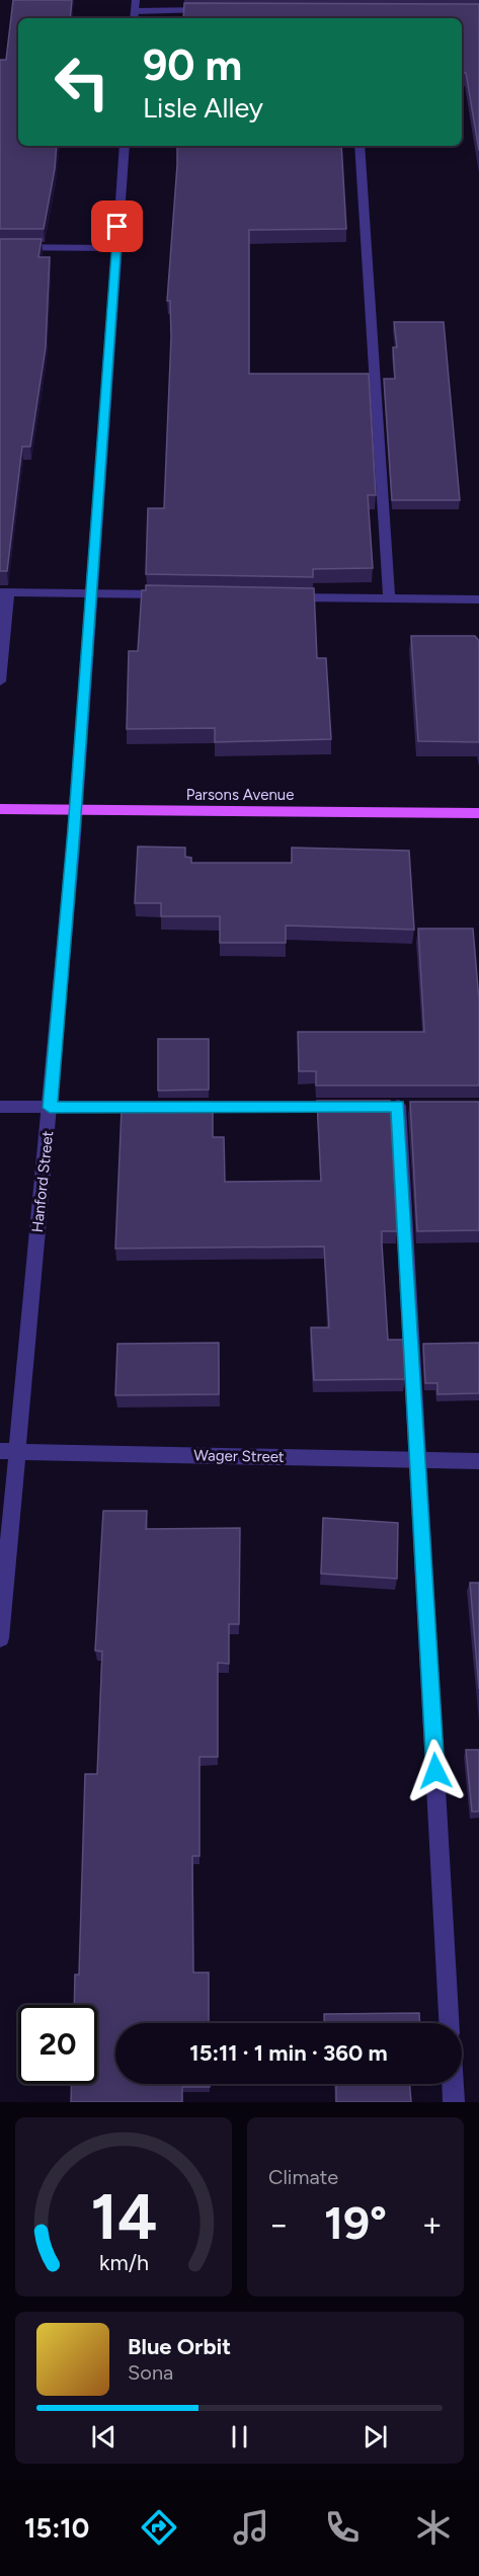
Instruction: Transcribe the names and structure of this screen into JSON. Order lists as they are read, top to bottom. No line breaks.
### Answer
{"streets":{"main road":["Parsons Avenue"],"street":["Hanford Street","Wager Street"]},"crossings":[["Parsons Avenue","Hanford Street"],["Hanford Street","Wager Street"]],"page":{"turn":["90 m","Lisle Alley"],"limit":"20","trip":"15:11 · 1 min · 360 m","tile":"Climate","heat":["−","19°","+"],"song":["Blue Orbit","Sona"],"tabs":"15:10","gauge":["14","km/h"]}}
